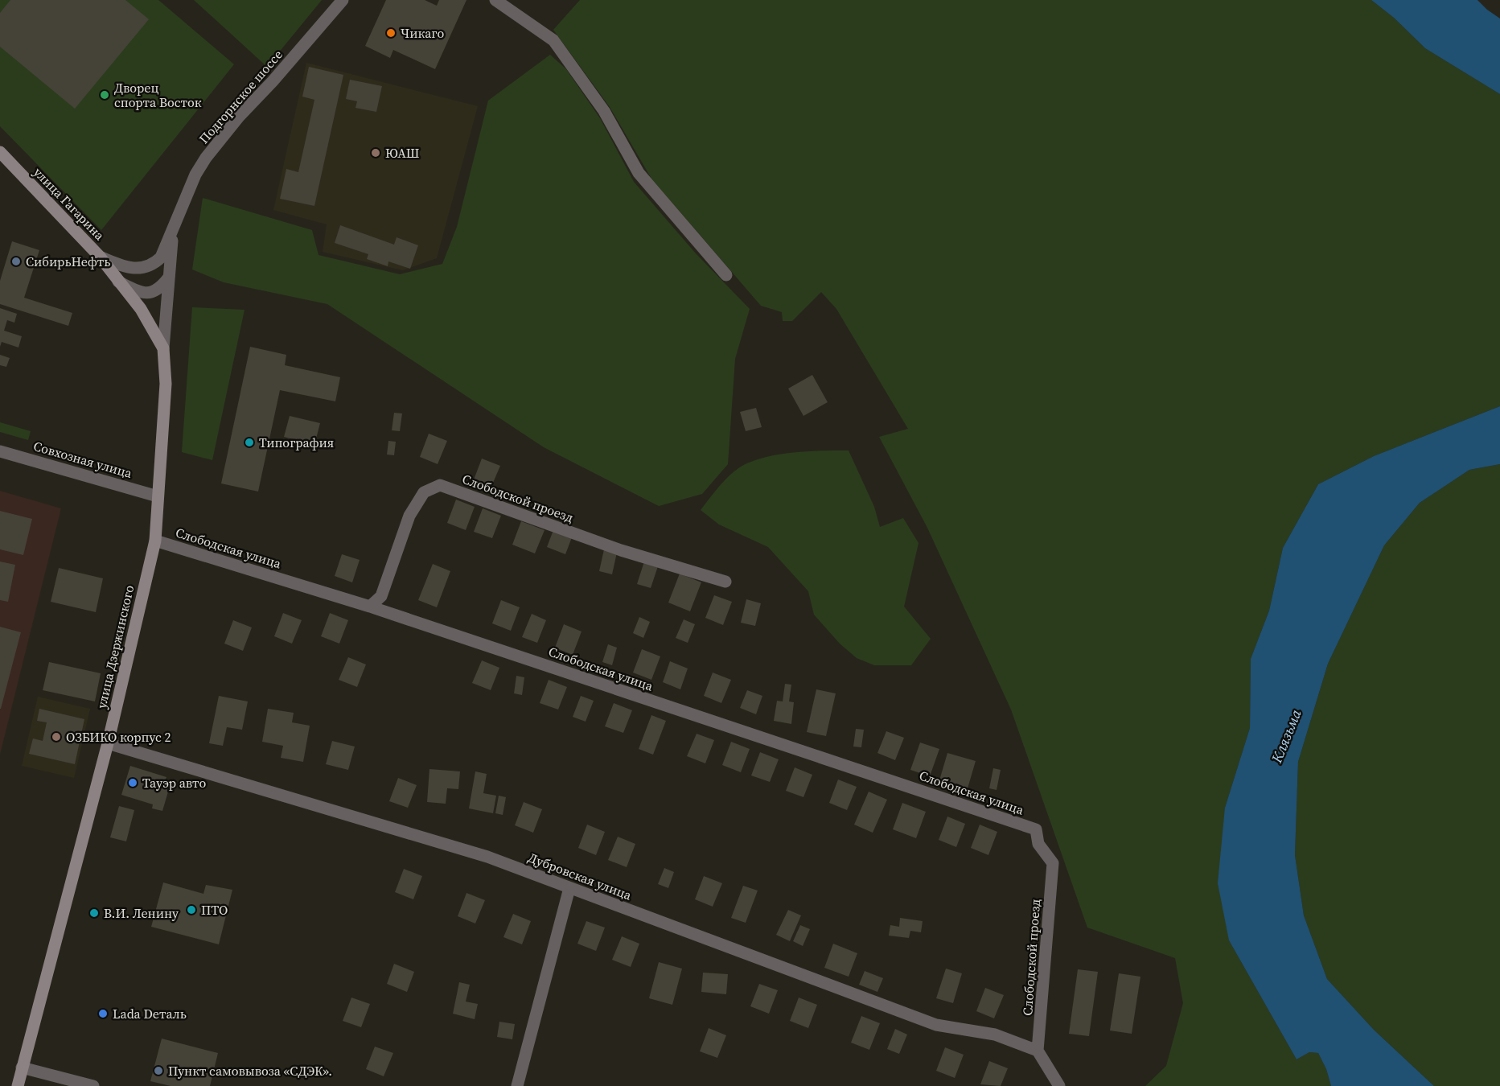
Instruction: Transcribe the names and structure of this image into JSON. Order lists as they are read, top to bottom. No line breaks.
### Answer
{"streets":{"main road":["улица Гагарина","улица Дзержинского"],"street":["Подгорнское шоссе","Совхозная улица","Слободской проезд","Слободская улица","Дубровская улица"]},"crossings":[["улица Гагарина","улица Дзержинского"],["Совхозная улица","улица Дзержинского"],["Слободской проезд","Слободская улица"],["Слободской проезд","Дубровская улица"],["Слободская улица","улица Дзержинского"],["улица Дзержинского","Дубровская улица"]],"water":["Клязьма"],"places":["Чикаго","Дворец спорта Восток","ЮАШ","СибирьНефть","Типография","ОЗБИКО корпус 2","Тауэр авто","ПТО","В.И. Ленину","Lada Dеталь","Пункт самовывоза «СДЭК»."]}
